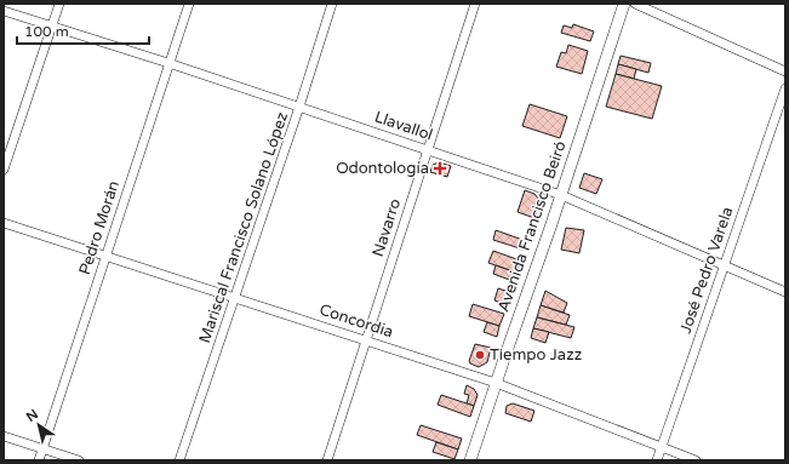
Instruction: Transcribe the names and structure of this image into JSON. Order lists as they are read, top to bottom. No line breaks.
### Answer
{"streets":{"main road":["Avenida Francisco Beiró"],"street":["Llavallol","Pedro Morán","Mariscal Francisco Solano López","Navarro","José Pedro Varela","Concordia"]},"crossings":[["Llavallol","Avenida Francisco Beiró"],["Llavallol","Pedro Morán"],["Llavallol","Mariscal Francisco Solano López"],["Llavallol","Navarro"],["Llavallol","José Pedro Varela"],["Avenida Francisco Beiró","Concordia"],["Pedro Morán","Concordia"],["Mariscal Francisco Solano López","Concordia"],["Navarro","Concordia"],["José Pedro Varela","Concordia"]],"places":{"health":["Odontología"],"other":["Tiempo Jazz"]},"scale_bar":"100 m","north":"top left"}
